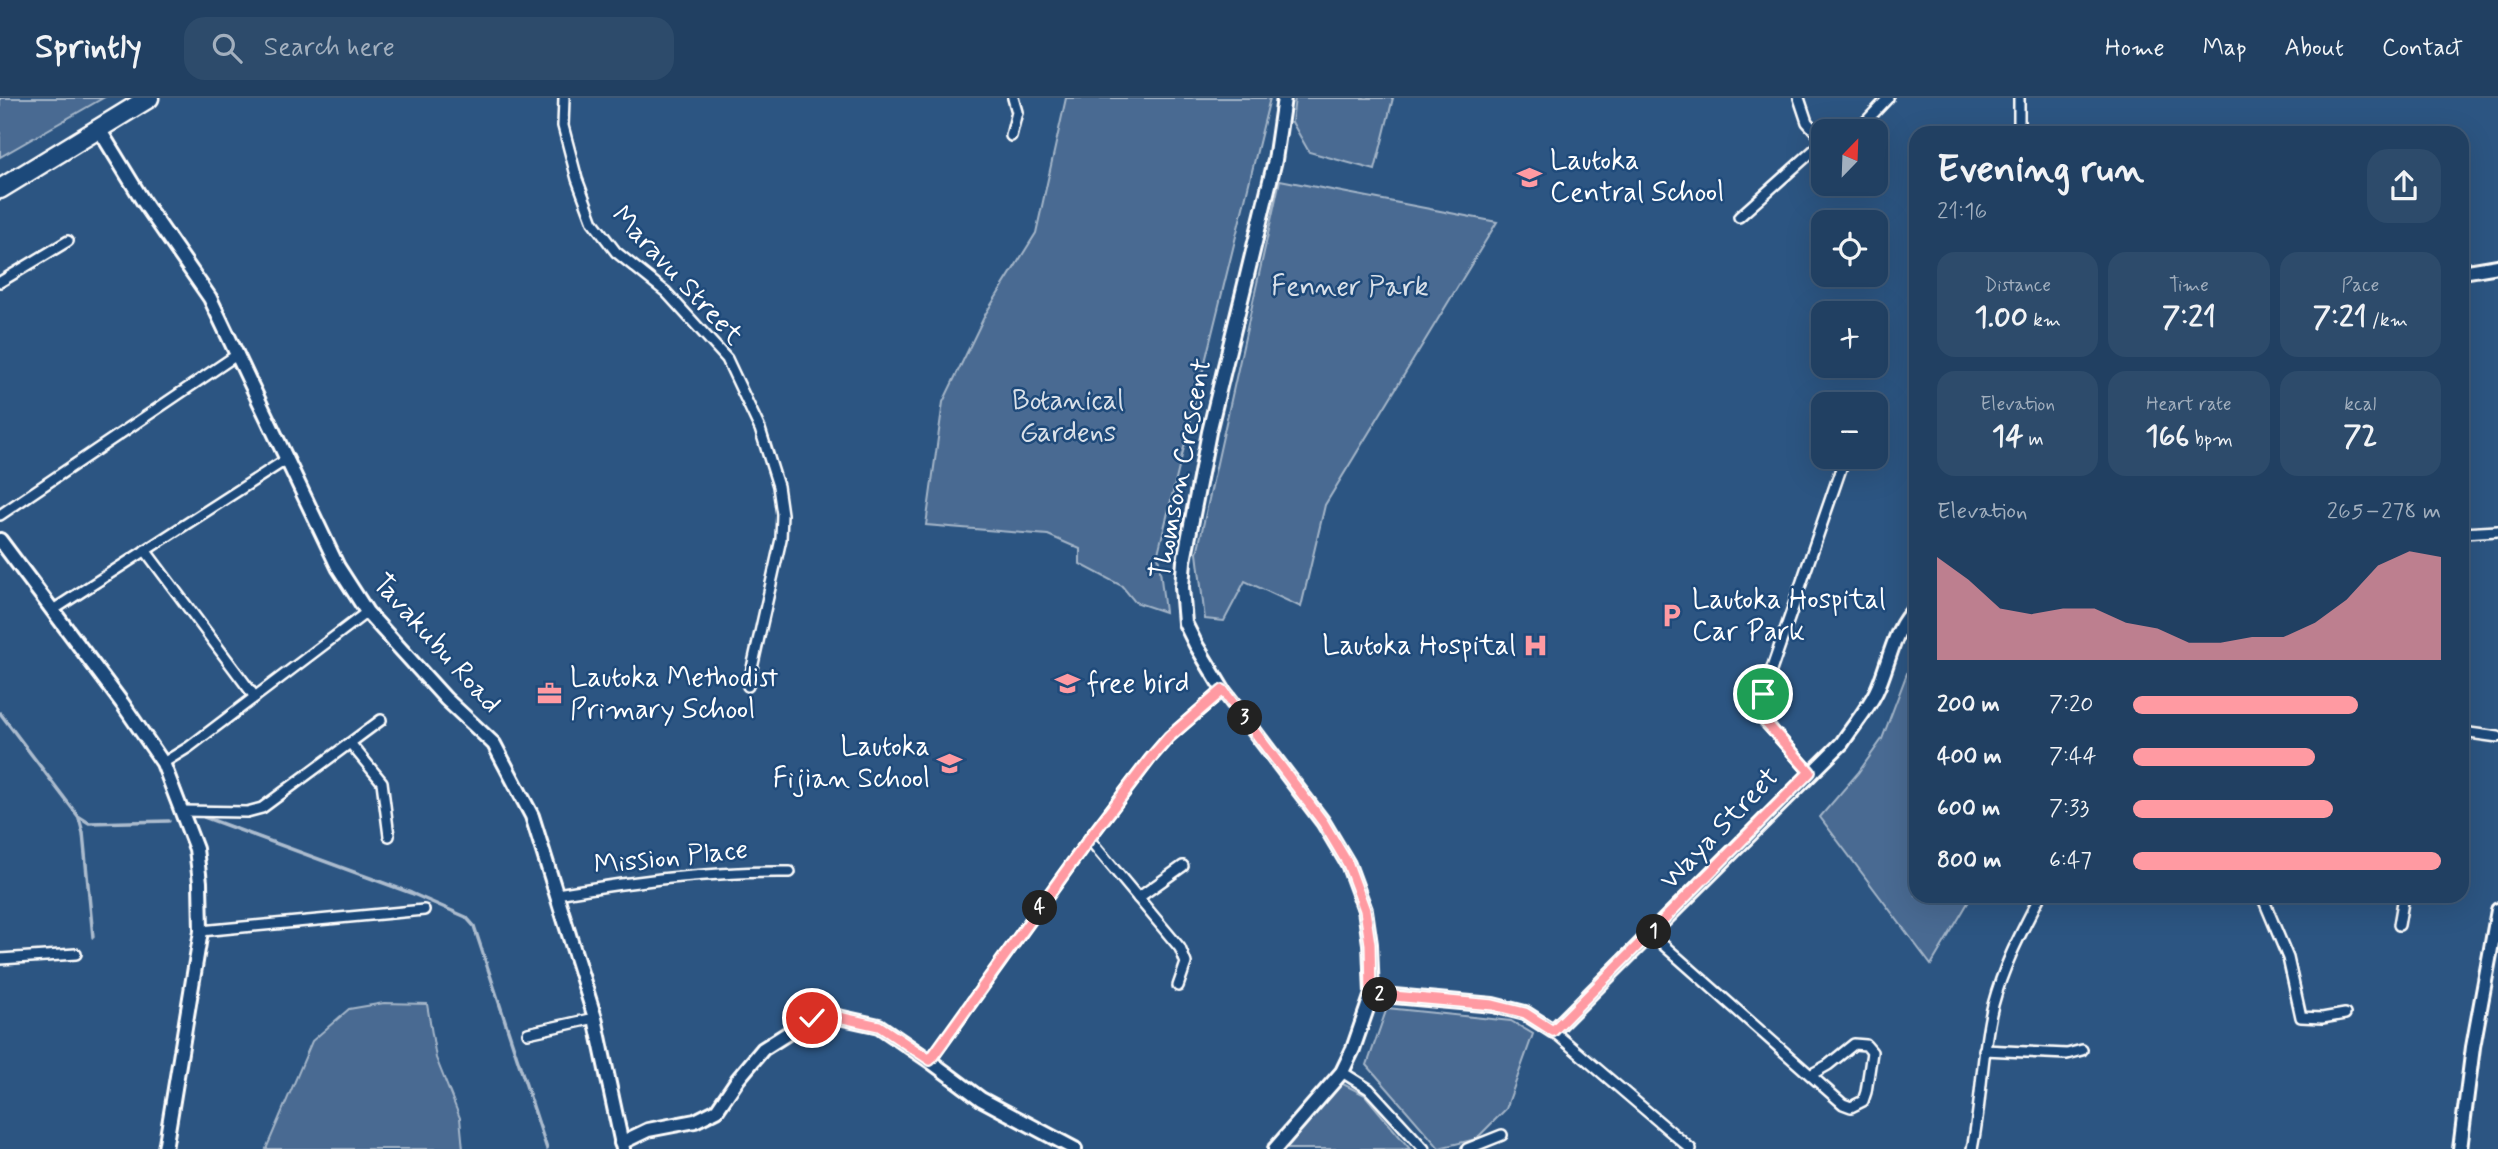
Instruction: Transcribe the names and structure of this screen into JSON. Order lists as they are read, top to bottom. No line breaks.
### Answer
{"streets":{"main road":["Thomson Crescent","Tavakubu Road","Waya Street"],"street":["Maravu Street","Mission Place"]},"crossings":[["Tavakubu Road","Mission Place"]],"parks":["Fenner Park","Botanical Gardens"],"places":{"school or university":["Lautoka Central School","free bird","Lautoka Fijian School"],"parking":["Lautoka Hospital Car Park"],"hospital":["Lautoka Hospital"],"office":["Lautoka Methodist Primary School"]},"north":"top right","page":{"header":"Sprintly","search":"Search here","nav":["Home","Map","About","Contact"],"map_buttons":["+","−"],"heading":["Evening run","21:16"],"stats":[["Distance","1.00 km"],["Time","7:21"],["Pace","7:21 /km"],["Elevation","14 m"],["Heart rate","166 bpm"],["kcal","72"]],"chart":["Elevation","265–278 m"],"list":[{"name":"200 m","note":"7:20"},{"name":"400 m","note":"7:44"},{"name":"600 m","note":"7:33"},{"name":"800 m","note":"6:47"}],"pins":["3","4","1","2"]}}
